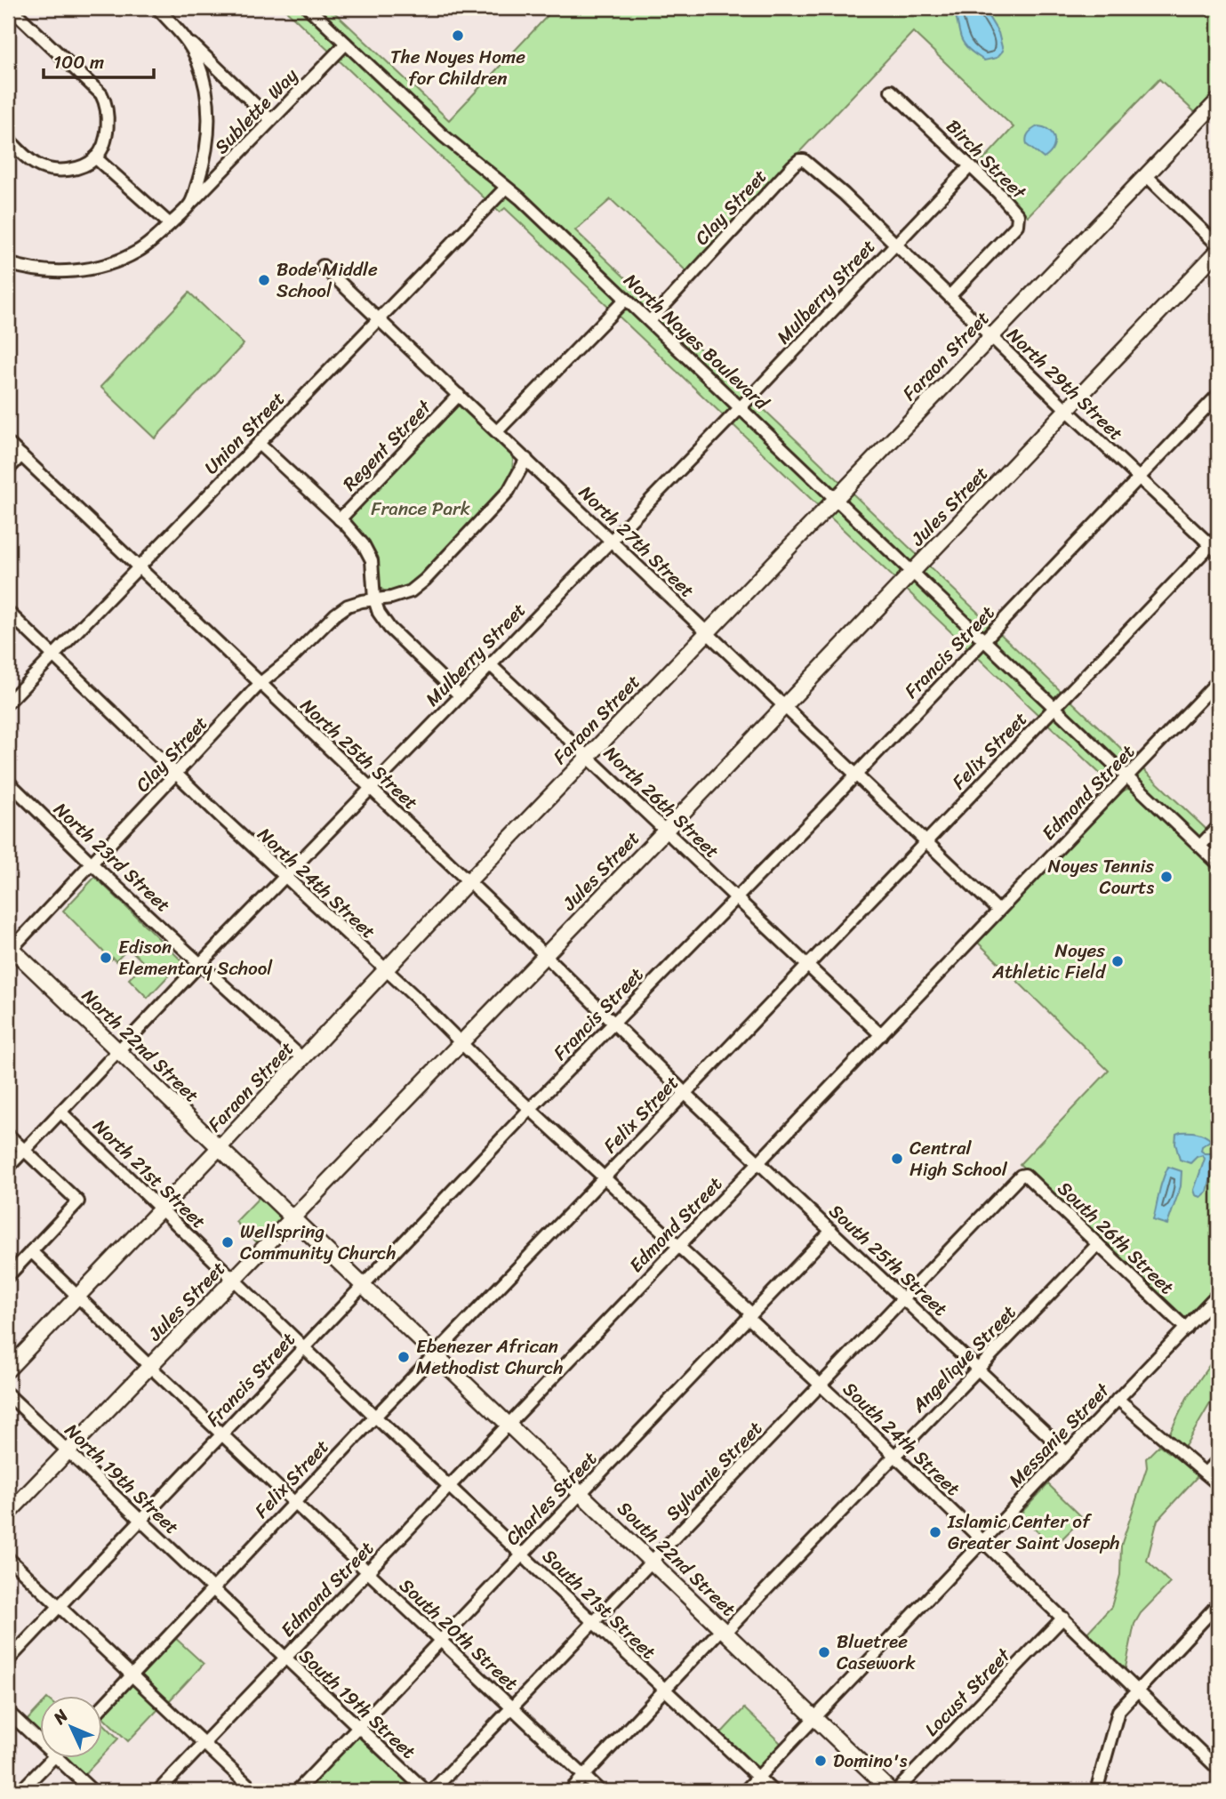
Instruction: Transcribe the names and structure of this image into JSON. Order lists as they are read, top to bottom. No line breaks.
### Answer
{"streets":{"main road":["Faraon Street","Jules Street","North 22nd Street","South 22nd Street"],"street":["Sublette Way","Birch Street","Clay Street","Mulberry Street","North Noyes Boulevard","North 29th Street","Union Street","Regent Street","North 27th Street","Francis Street","Felix Street","North 25th Street","Edmond Street","North 26th Street","North 23rd Street","North 24th Street","North 21st Street","South 26th Street","South 25th Street","Angelique Street","Messanie Street","South 24th Street","Sylvanie Street","North 19th Street","Charles Street","South 21st Street","South 20th Street","Locust Street","South 19th Street"]},"crossings":[["Sublette Way","North Noyes Boulevard"],["Birch Street","Mulberry Street"],["Birch Street","North 29th Street"],["Clay Street","North Noyes Boulevard"],["Clay Street","North 29th Street"],["Clay Street","North 25th Street"],["Clay Street","North 23rd Street"],["Clay Street","North 24th Street"],["Clay Street","North 22nd Street"],["Mulberry Street","North Noyes Boulevard"],["Mulberry Street","North 29th Street"],["Mulberry Street","North 27th Street"],["Mulberry Street","North 25th Street"],["Mulberry Street","North 26th Street"],["Mulberry Street","North 23rd Street"],["Mulberry Street","North 24th Street"],["Mulberry Street","North 22nd Street"],["Mulberry Street","North 21st Street"],["North Noyes Boulevard","Faraon Street"],["North Noyes Boulevard","Union Street"],["North Noyes Boulevard","Jules Street"],["North Noyes Boulevard","Francis Street"],["North Noyes Boulevard","Felix Street"],["North Noyes Boulevard","Edmond Street"],["Faraon Street","North 29th Street"],["Faraon Street","North 27th Street"],["Faraon Street","North 25th Street"],["Faraon Street","North 26th Street"],["Faraon Street","North 23rd Street"],["Faraon Street","North 24th Street"],["Faraon Street","North 22nd Street"],["Faraon Street","North 21st Street"],["Faraon Street","South 20th Street"],["North 29th Street","Jules Street"],["North 29th Street","Francis Street"],["North 29th Street","Felix Street"],["Union Street","North 27th Street"],["Union Street","North 25th Street"],["Union Street","North 24th Street"],["Regent Street","North 27th Street"],["Jules Street","North 27th Street"],["Jules Street","North 25th Street"],["Jules Street","North 26th Street"],["Jules Street","North 24th Street"],["Jules Street","North 22nd Street"],["Jules Street","North 21st Street"],["Jules Street","North 19th Street"],["Jules Street","South 20th Street"],["North 27th Street","Francis Street"],["North 27th Street","Felix Street"],["North 27th Street","Edmond Street"],["Francis Street","North 25th Street"],["Francis Street","North 26th Street"],["Francis Street","North 24th Street"],["Francis Street","North 22nd Street"],["Francis Street","North 21st Street"],["Francis Street","North 19th Street"],["Francis Street","South 20th Street"],["Felix Street","North 25th Street"],["Felix Street","North 26th Street"],["Felix Street","North 24th Street"],["Felix Street","North 22nd Street"],["Felix Street","North 21st Street"],["Felix Street","South 25th Street"],["Felix Street","South 24th Street"],["Felix Street","North 19th Street"],["Felix Street","South 22nd Street"],["Felix Street","South 21st Street"],["Felix Street","South 20th Street"],["Felix Street","South 19th Street"],["North 25th Street","South 25th Street"],["Edmond Street","South 25th Street"],["Edmond Street","South 24th Street"],["Edmond Street","South 22nd Street"],["Edmond Street","South 21st Street"],["Edmond Street","South 20th Street"],["Edmond Street","South 19th Street"],["North 24th Street","South 24th Street"],["North 22nd Street","South 22nd Street"],["North 21st Street","South 21st Street"],["South 26th Street","Angelique Street"],["South 26th Street","Messanie Street"],["South 26th Street","Sylvanie Street"],["South 25th Street","Angelique Street"],["South 25th Street","Messanie Street"],["South 25th Street","Sylvanie Street"],["South 25th Street","Charles Street"],["Angelique Street","South 24th Street"],["Angelique Street","South 22nd Street"],["Angelique Street","South 21st Street"],["Angelique Street","South 20th Street"],["Messanie Street","South 24th Street"],["Messanie Street","South 22nd Street"],["Messanie Street","South 21st Street"],["South 24th Street","Sylvanie Street"],["South 24th Street","Charles Street"],["South 24th Street","Locust Street"],["Sylvanie Street","South 22nd Street"],["Sylvanie Street","South 21st Street"],["Sylvanie Street","South 20th Street"],["North 19th Street","South 19th Street"],["Charles Street","South 22nd Street"],["Charles Street","South 21st Street"],["Charles Street","South 20th Street"],["Charles Street","South 19th Street"]],"parks":["France Park"],"places":["The Noyes Home for Children","Bode Middle School","Noyes Tennis Courts","Edison Elementary School","Noyes Athletic Field","Central High School","Wellspring Community Church","Ebenezer African Methodist Church","Islamic Center of Greater Saint Joseph","Bluetree Casework","Domino's"],"scale_bar":"100 m","north":"top left"}
